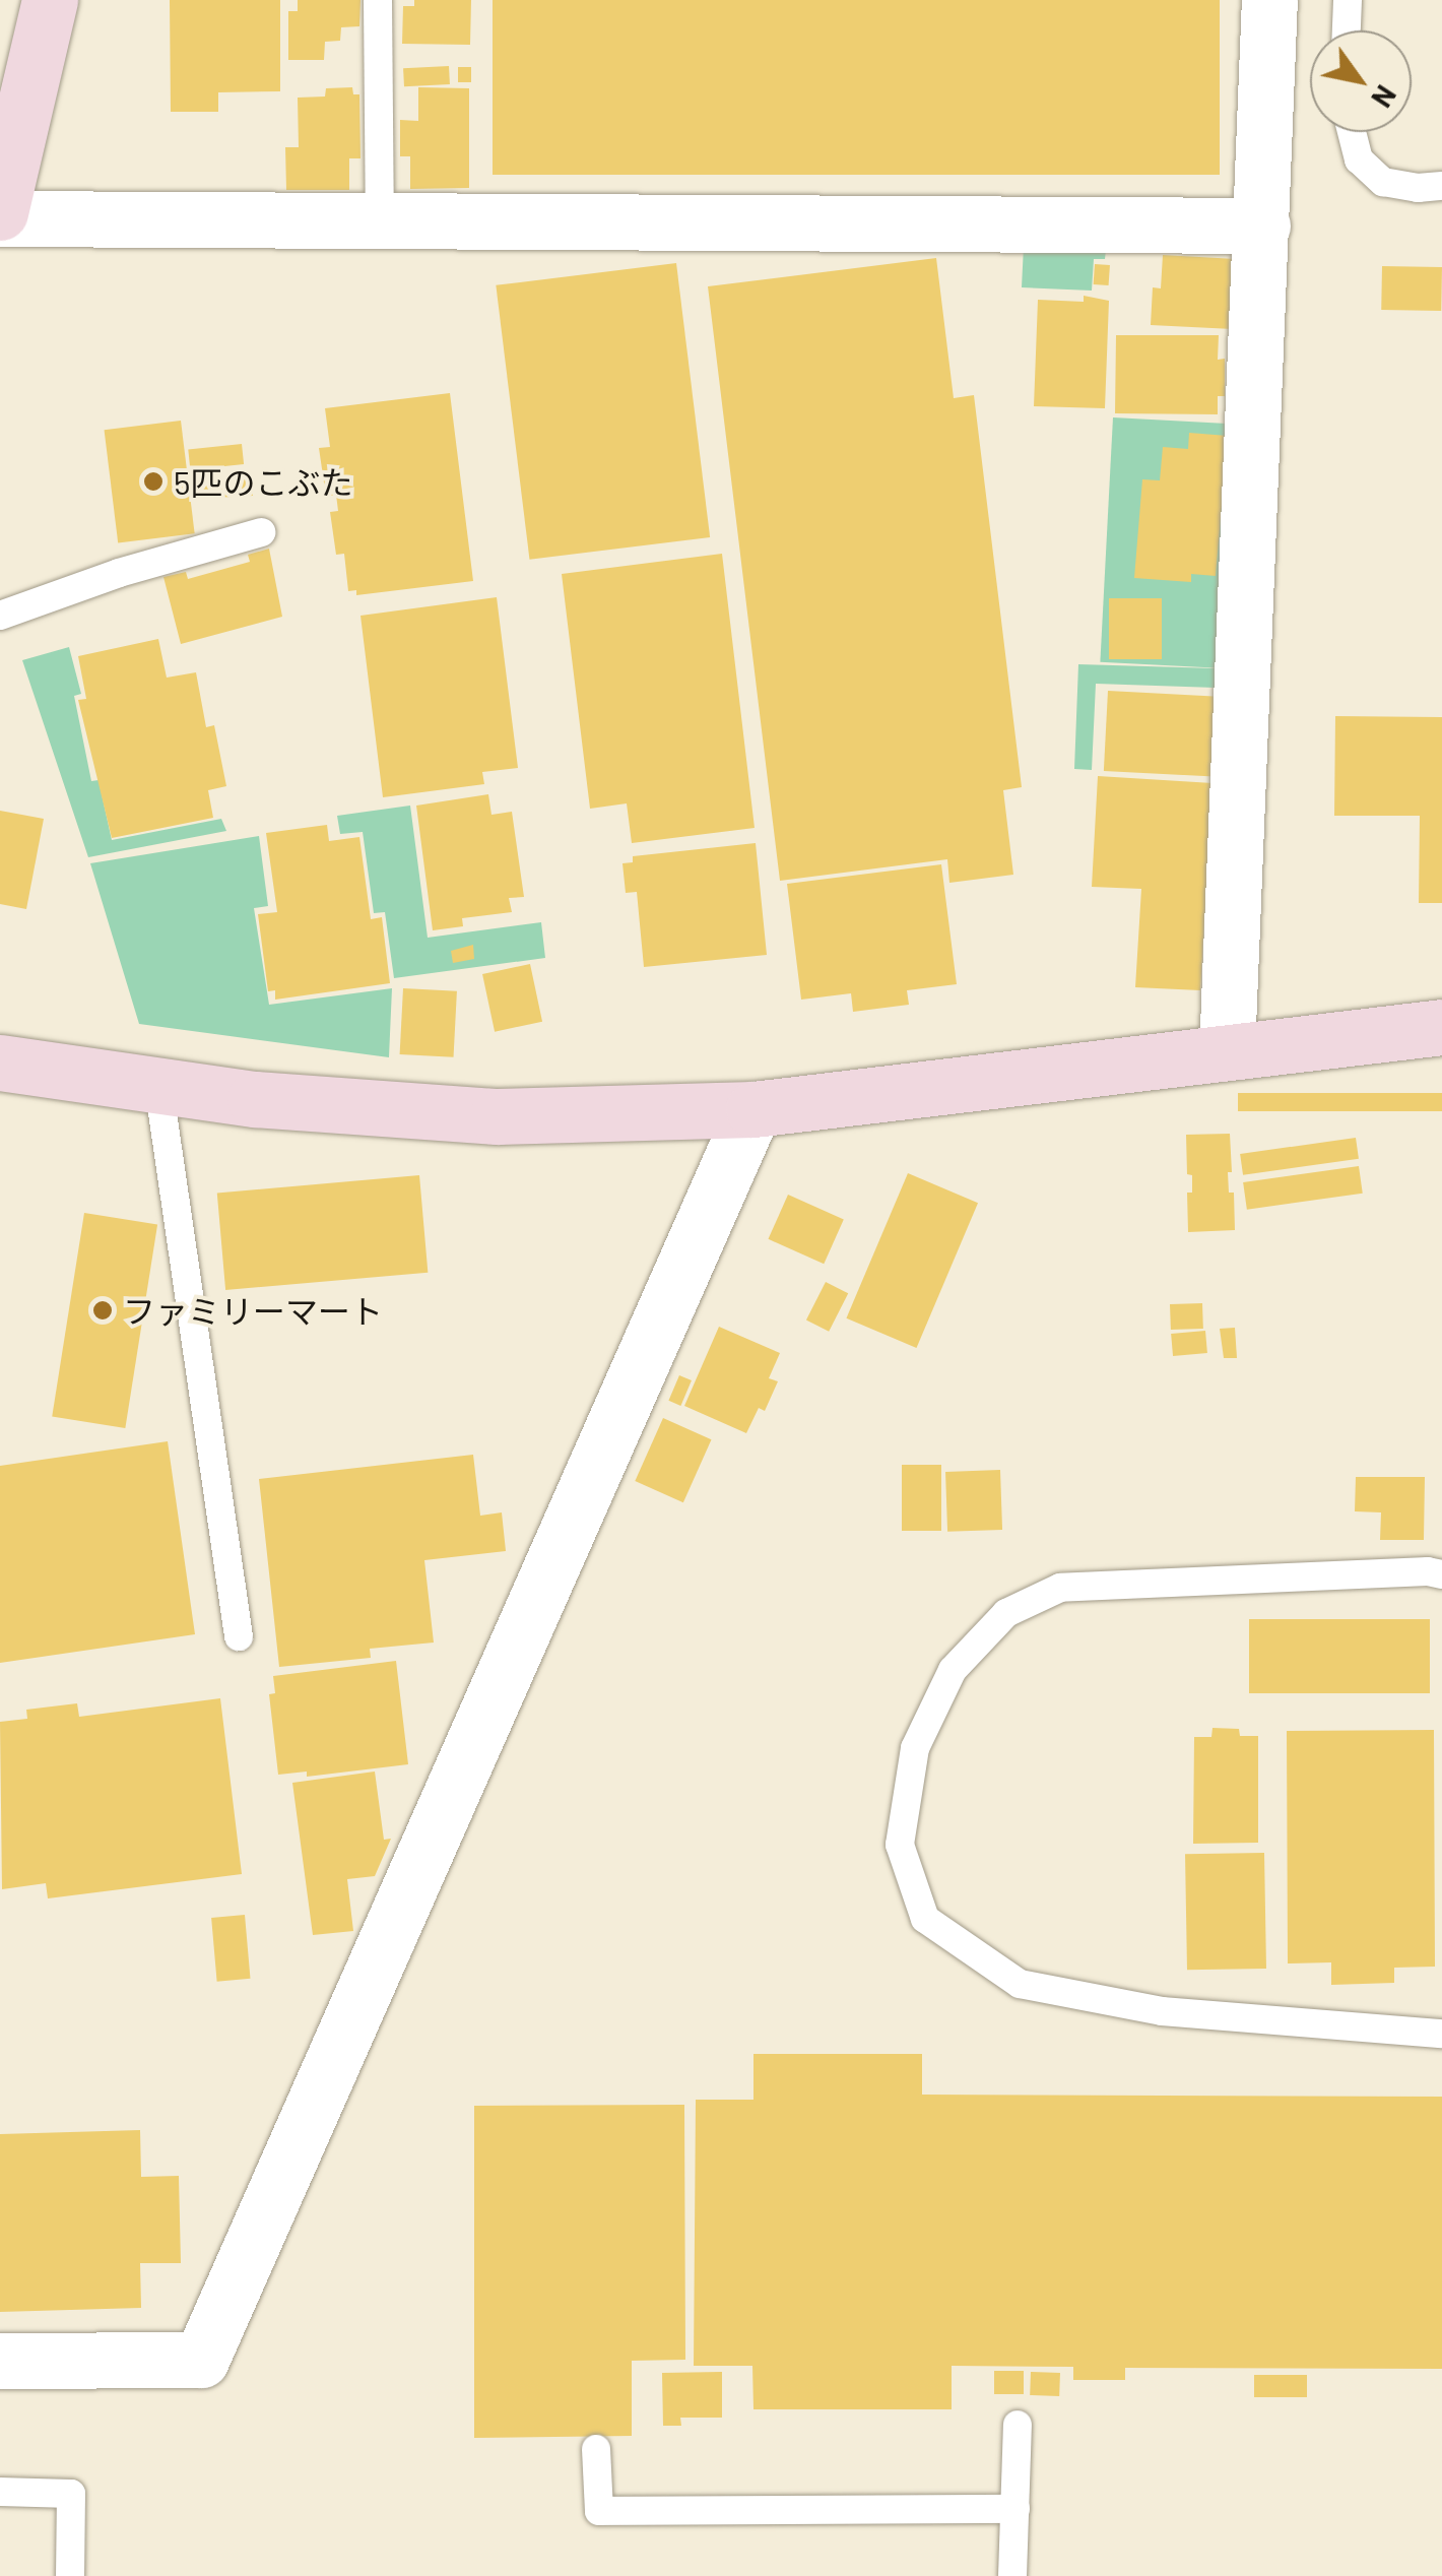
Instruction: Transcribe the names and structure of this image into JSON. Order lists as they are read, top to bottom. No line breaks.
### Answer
{"places":["5匹のこぶた","ファミリーマート"],"north":"bottom right"}
